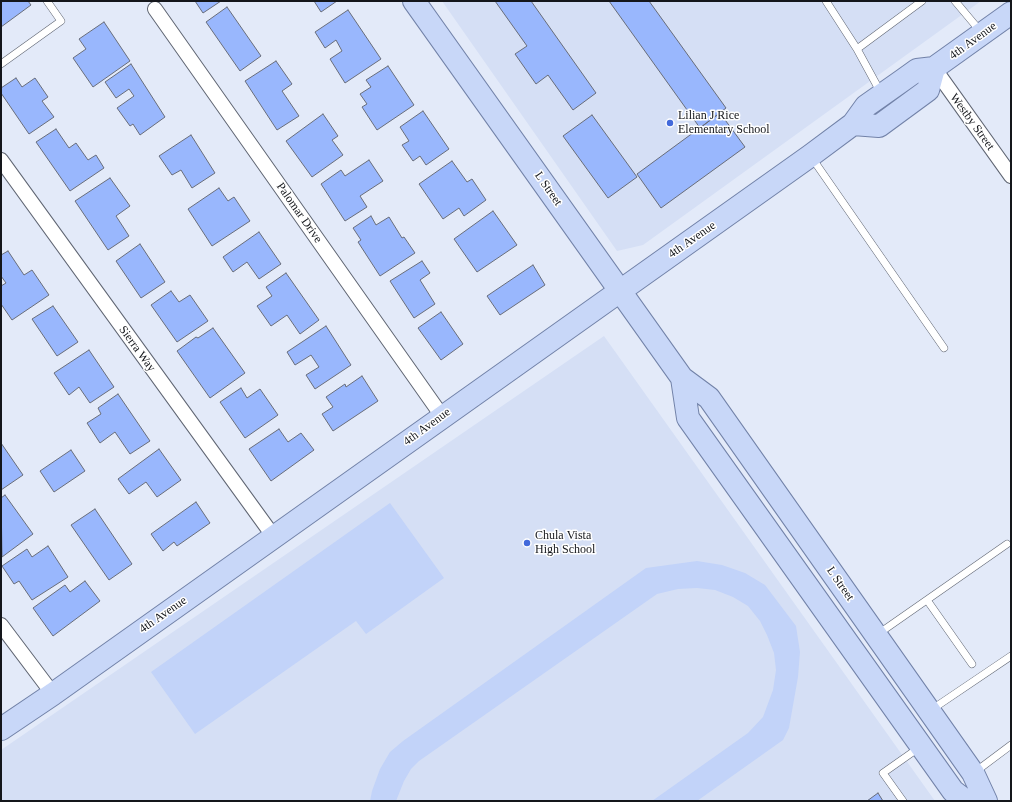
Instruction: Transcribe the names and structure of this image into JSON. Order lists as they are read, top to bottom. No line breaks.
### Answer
{"streets":{"main road":["4th Avenue","L Street"],"street":["Westby Street","Palomar Drive","Sierra Way"]},"crossings":[["4th Avenue","Westby Street"],["4th Avenue","L Street"],["4th Avenue","Palomar Drive"],["4th Avenue","Sierra Way"]],"places":["Lilian J Rice Elementary School","Chula Vista High School"]}
